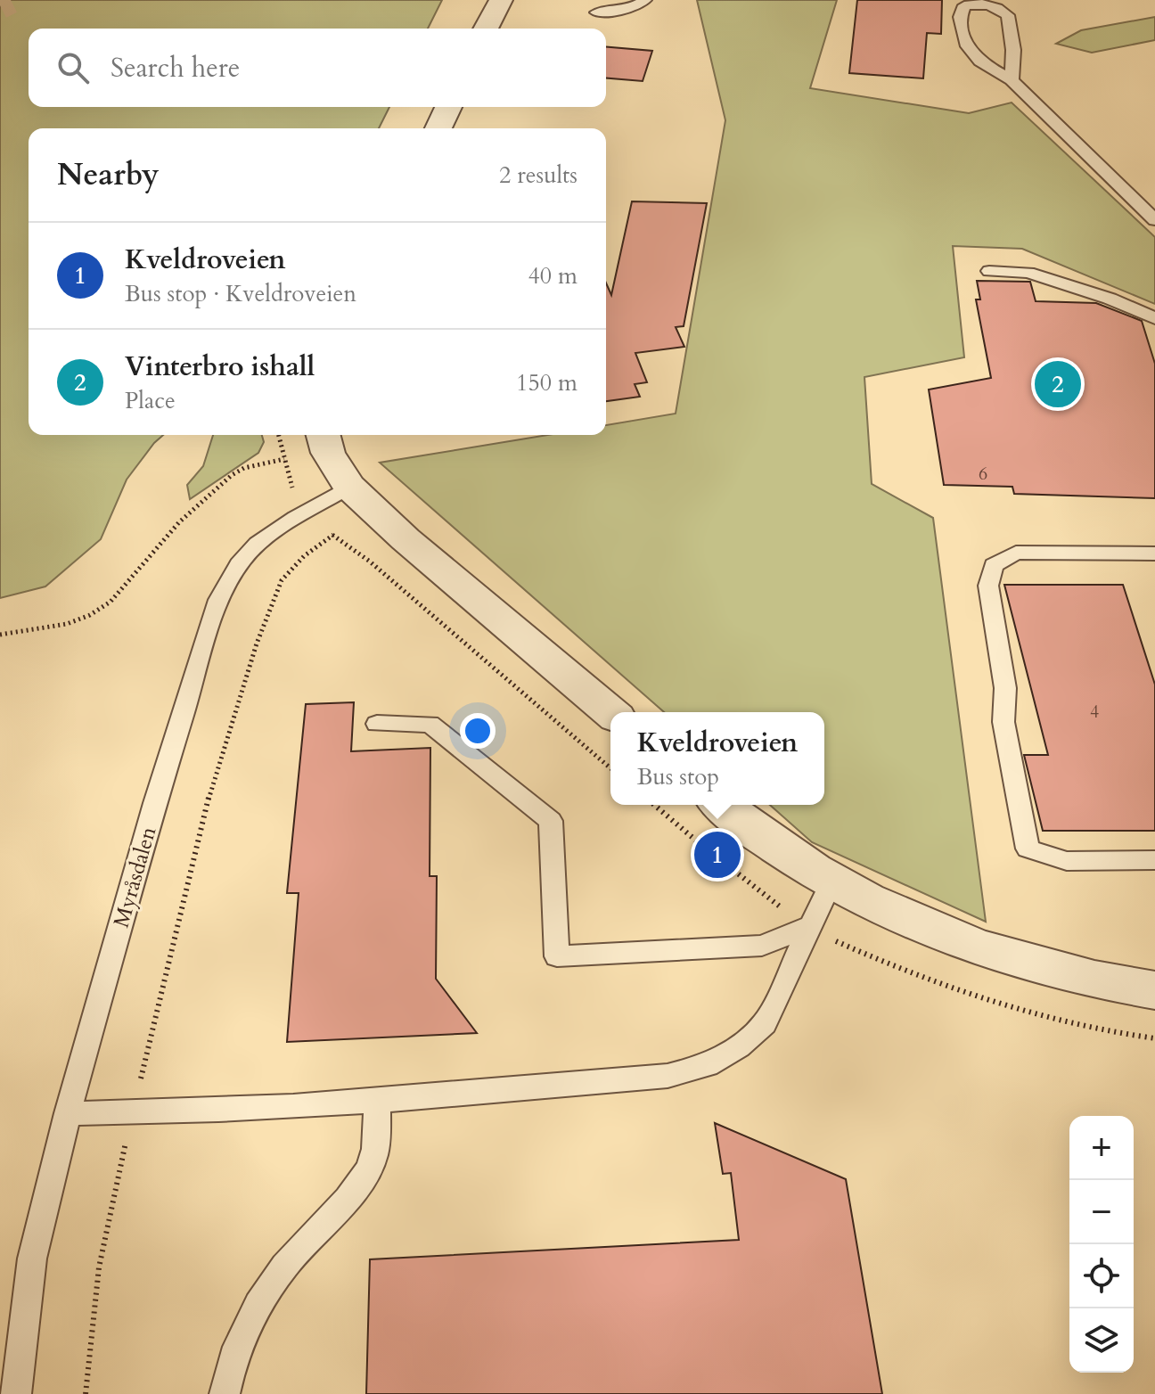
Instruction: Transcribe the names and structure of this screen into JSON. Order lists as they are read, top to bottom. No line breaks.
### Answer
{"streets":{"lane":["Myråsdalen"]},"house_numbers":["6","4"],"page":{"search":"Search here","heading":["Nearby","2 results"],"list":[{"mark":"1","name":"Kveldroveien","note":"Bus stop · Kveldroveien","value":"40 m"},{"mark":"2","name":"Vinterbro ishall","note":"Place","value":"150 m"}],"pins":["2","1"],"popup":["Kveldroveien","Bus stop"],"map_buttons":["+","−"]}}
